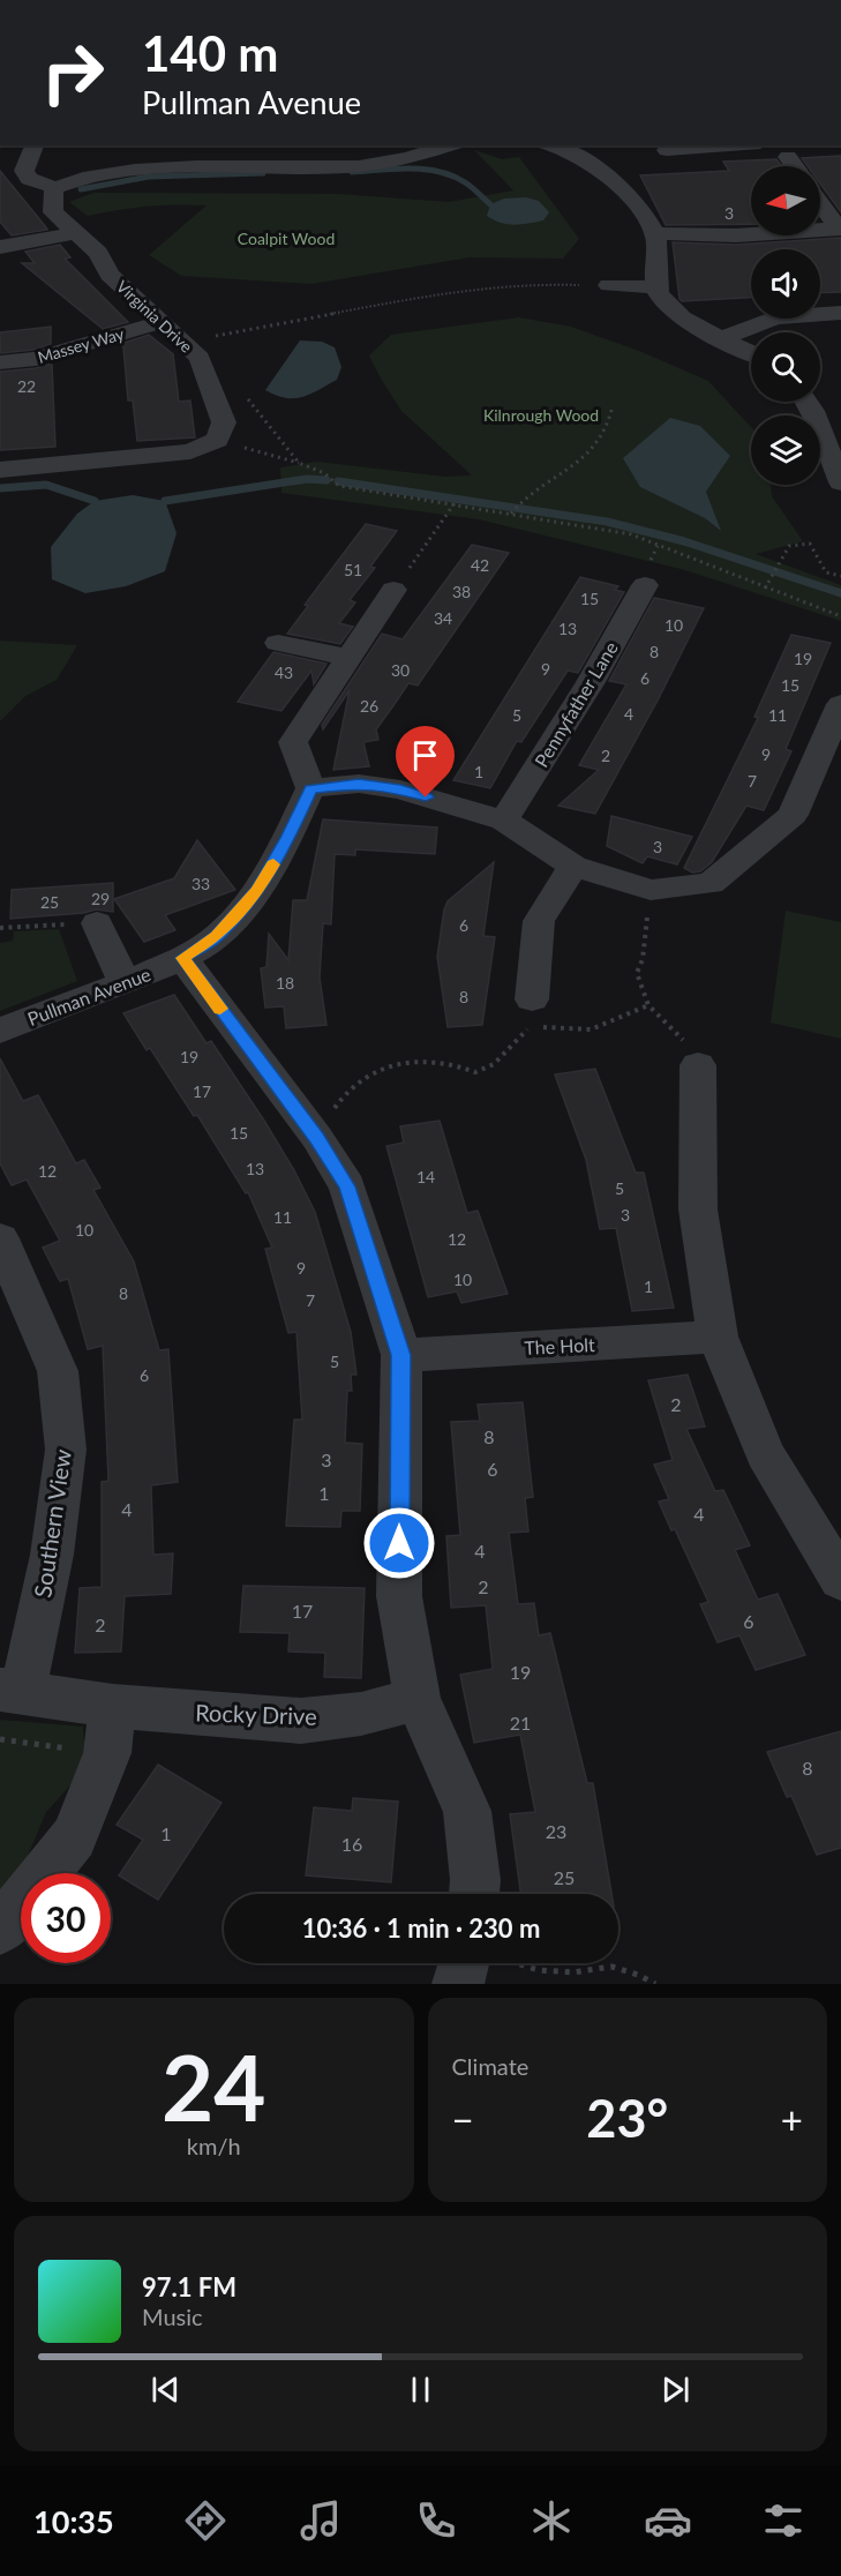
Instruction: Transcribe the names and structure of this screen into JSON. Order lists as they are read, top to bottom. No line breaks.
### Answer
{"streets":{"street":["Virginia Drive","Massey Way","Pennyfather Lane","Pullman Avenue","The Holt","Southern View","Rocky Drive"]},"crossings":[["Virginia Drive","Massey Way"],["Southern View","Rocky Drive"]],"parks":["Coalpit Wood","Kilnrough Wood"],"house_numbers":["3","22","42","51","38","15","34","10","13","8","19","9","30","43","6","15","26","4","5","11","9","2","1","7","3","33","29","25","6","18","8","19","17","15","13","12","14","5","3","11","10","12","9","10","1","8","7","5","6","2","8","3","6","1","4","4","4","2","17","6","2","19","21","8","23","1","16","25"],"north":"left","page":{"turn":["140 m","Pullman Avenue"],"limit":"30","trip":"10:36 · 1 min · 230 m","tile":[["24","km/h"],"Climate"],"heat":["−","23°","+"],"song":["97.1 FM","Music"],"tabs":"10:35"}}
